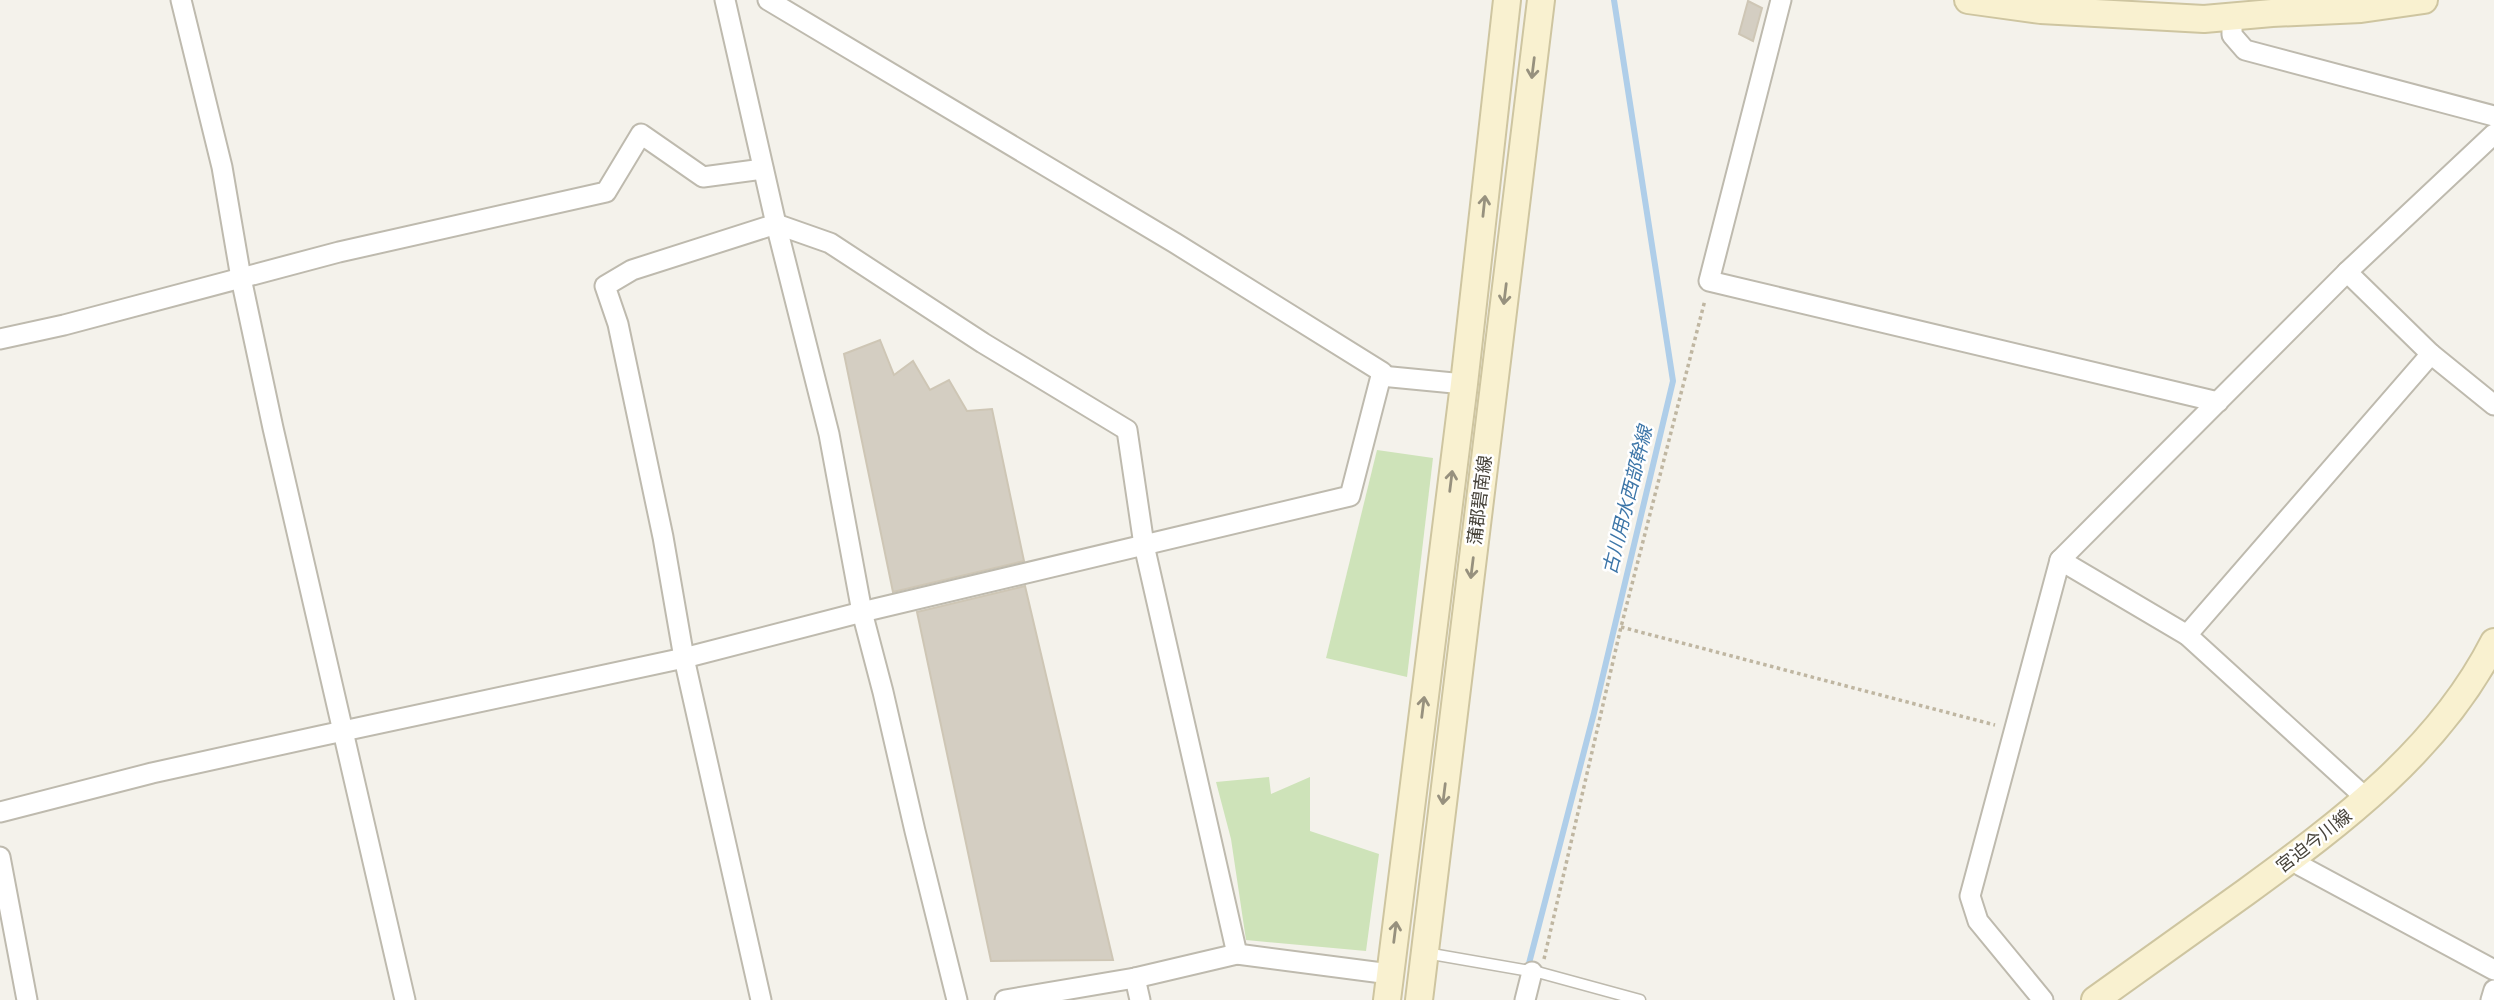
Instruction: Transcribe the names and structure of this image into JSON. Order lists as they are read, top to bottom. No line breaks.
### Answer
{"streets":{"main road":["蒲郡碧南線","宮迫今川線"]},"water":["古川用水西部幹線"]}
